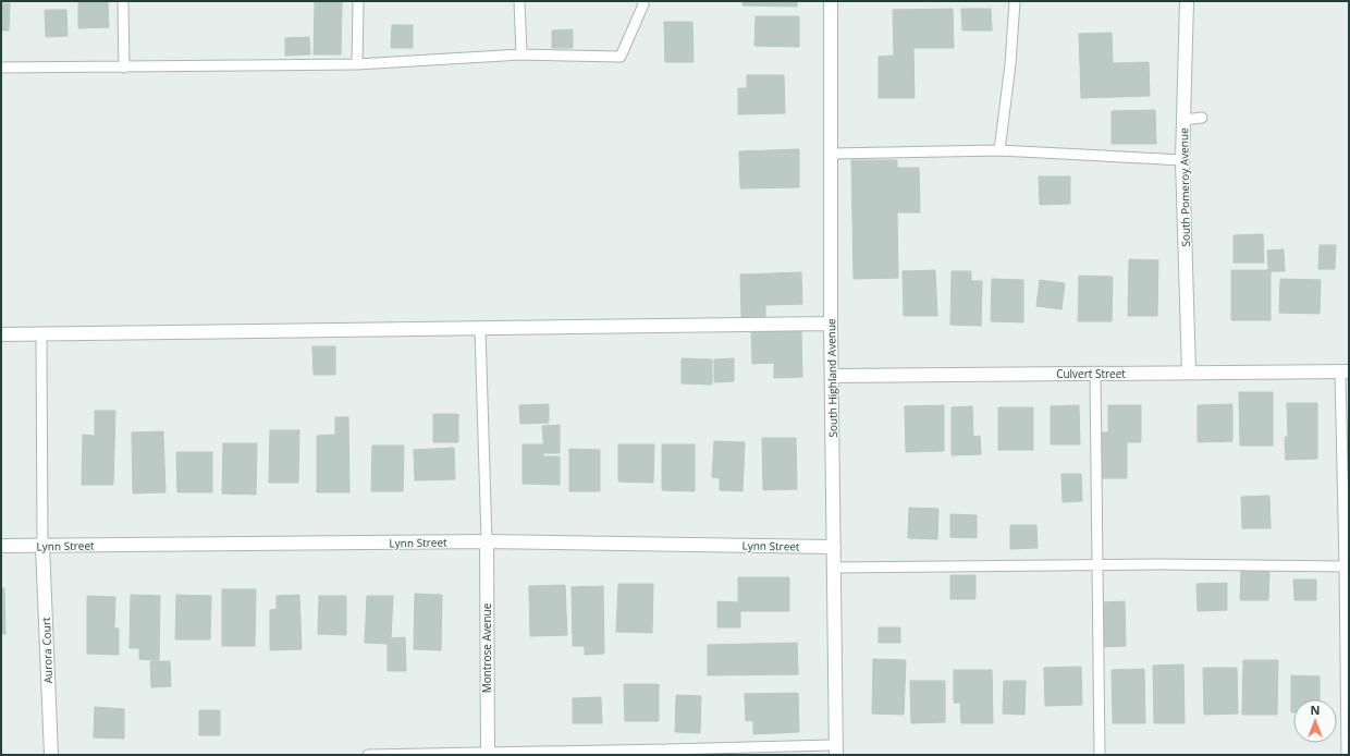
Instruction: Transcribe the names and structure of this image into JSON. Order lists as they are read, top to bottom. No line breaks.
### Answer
{"streets":{"street":["South Pomeroy Avenue","Culvert Street","South Highland Avenue","Lynn Street","Montrose Avenue","Aurora Court"]},"crossings":[["South Pomeroy Avenue","Culvert Street"],["Culvert Street","South Highland Avenue"],["South Highland Avenue","Lynn Street"],["Lynn Street","Montrose Avenue"],["Lynn Street","Aurora Court"]],"north":"top"}
